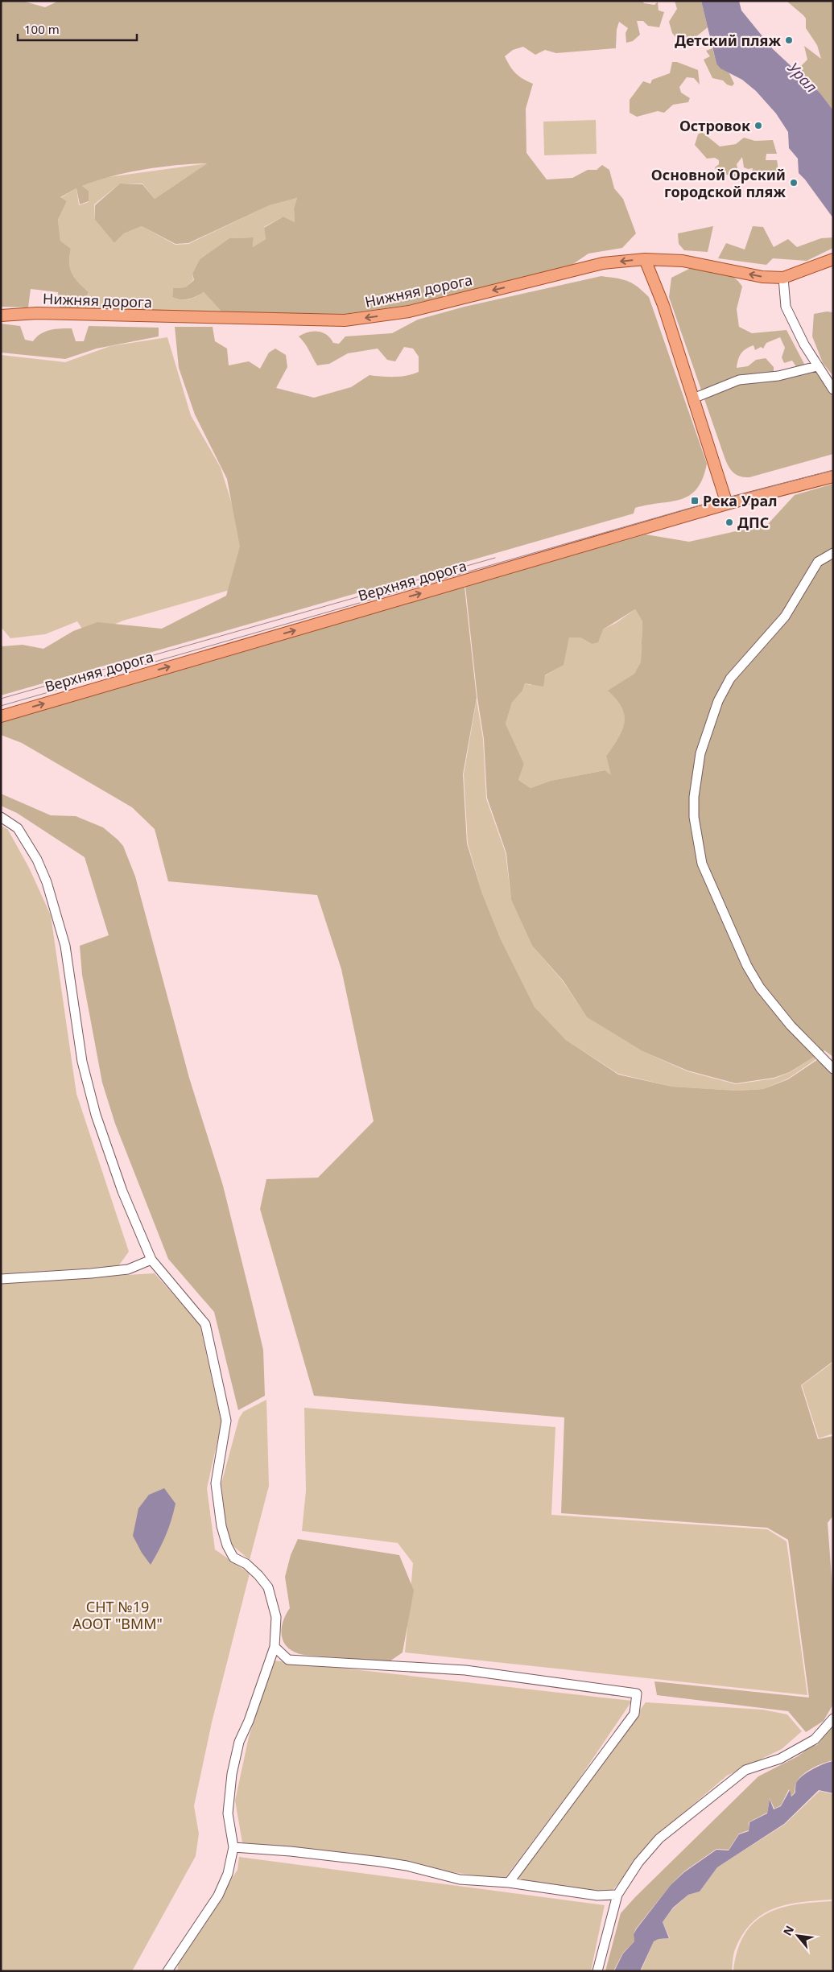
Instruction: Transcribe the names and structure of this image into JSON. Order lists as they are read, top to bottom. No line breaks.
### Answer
{"streets":{"main road":["Нижняя дорога","Верхняя дорога"]},"one_way":["Нижняя дорога","Верхняя дорога"],"water":["Урал"],"parks":["СНТ №19 АООТ \"ВММ\""],"places":{"other":["Детский пляж","Островок","Основной Орский городской пляж","ДПС"],"transit":["Река Урал"]},"scale_bar":"100 m","north":"top left"}
